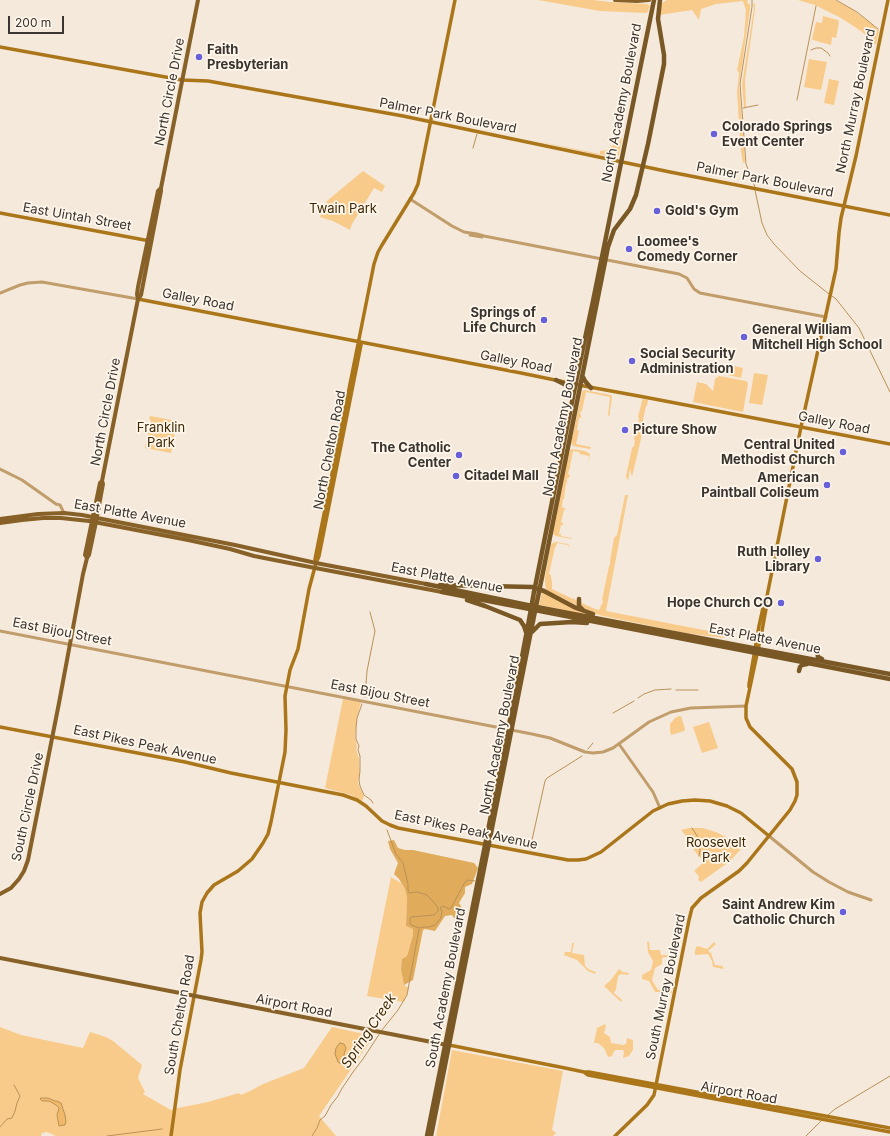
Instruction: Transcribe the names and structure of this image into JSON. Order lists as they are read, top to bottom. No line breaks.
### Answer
{"streets":{"highway":["North Academy Boulevard","East Platte Avenue","South Academy Boulevard"],"main road":["North Circle Drive","North Murray Boulevard","Palmer Park Boulevard","East Uintah Street","Galley Road","North Chelton Road","East Pikes Peak Avenue","South Circle Drive","South Murray Boulevard","Airport Road","South Chelton Road"],"street":["East Bijou Street"]},"crossings":[["North Circle Drive","Palmer Park Boulevard"],["North Circle Drive","East Uintah Street"],["North Circle Drive","Galley Road"],["North Circle Drive","East Platte Avenue"],["North Circle Drive","East Bijou Street"],["North Circle Drive","East Pikes Peak Avenue"],["North Circle Drive","South Circle Drive"],["North Murray Boulevard","Palmer Park Boulevard"],["North Murray Boulevard","Galley Road"],["North Murray Boulevard","East Platte Avenue"],["North Murray Boulevard","East Bijou Street"],["North Murray Boulevard","East Pikes Peak Avenue"],["North Murray Boulevard","South Murray Boulevard"],["North Academy Boulevard","Palmer Park Boulevard"],["North Academy Boulevard","Galley Road"],["North Academy Boulevard","East Bijou Street"],["North Academy Boulevard","East Pikes Peak Avenue"],["North Academy Boulevard","South Academy Boulevard"],["Palmer Park Boulevard","North Chelton Road"],["Galley Road","North Chelton Road"],["North Chelton Road","East Platte Avenue"],["North Chelton Road","East Bijou Street"],["North Chelton Road","East Pikes Peak Avenue"],["North Chelton Road","South Chelton Road"],["East Pikes Peak Avenue","South Circle Drive"],["East Pikes Peak Avenue","South Murray Boulevard"],["East Pikes Peak Avenue","South Academy Boulevard"],["East Pikes Peak Avenue","South Chelton Road"],["South Murray Boulevard","Airport Road"],["South Academy Boulevard","Airport Road"],["Airport Road","South Chelton Road"]],"water":["Spring Creek"],"parks":["Twain Park","Franklin Park","Roosevelt Park"],"places":["Faith Presbyterian","Colorado Springs Event Center","Gold's Gym","Loomee's Comedy Corner","Springs of Life Church","General William Mitchell High School","Social Security Administration","Picture Show","Central United Methodist Church","The Catholic Center","Citadel Mall","American Paintball Coliseum","Ruth Holley Library","Hope Church CO","Saint Andrew Kim Catholic Church"],"scale_bar":"200 m"}
